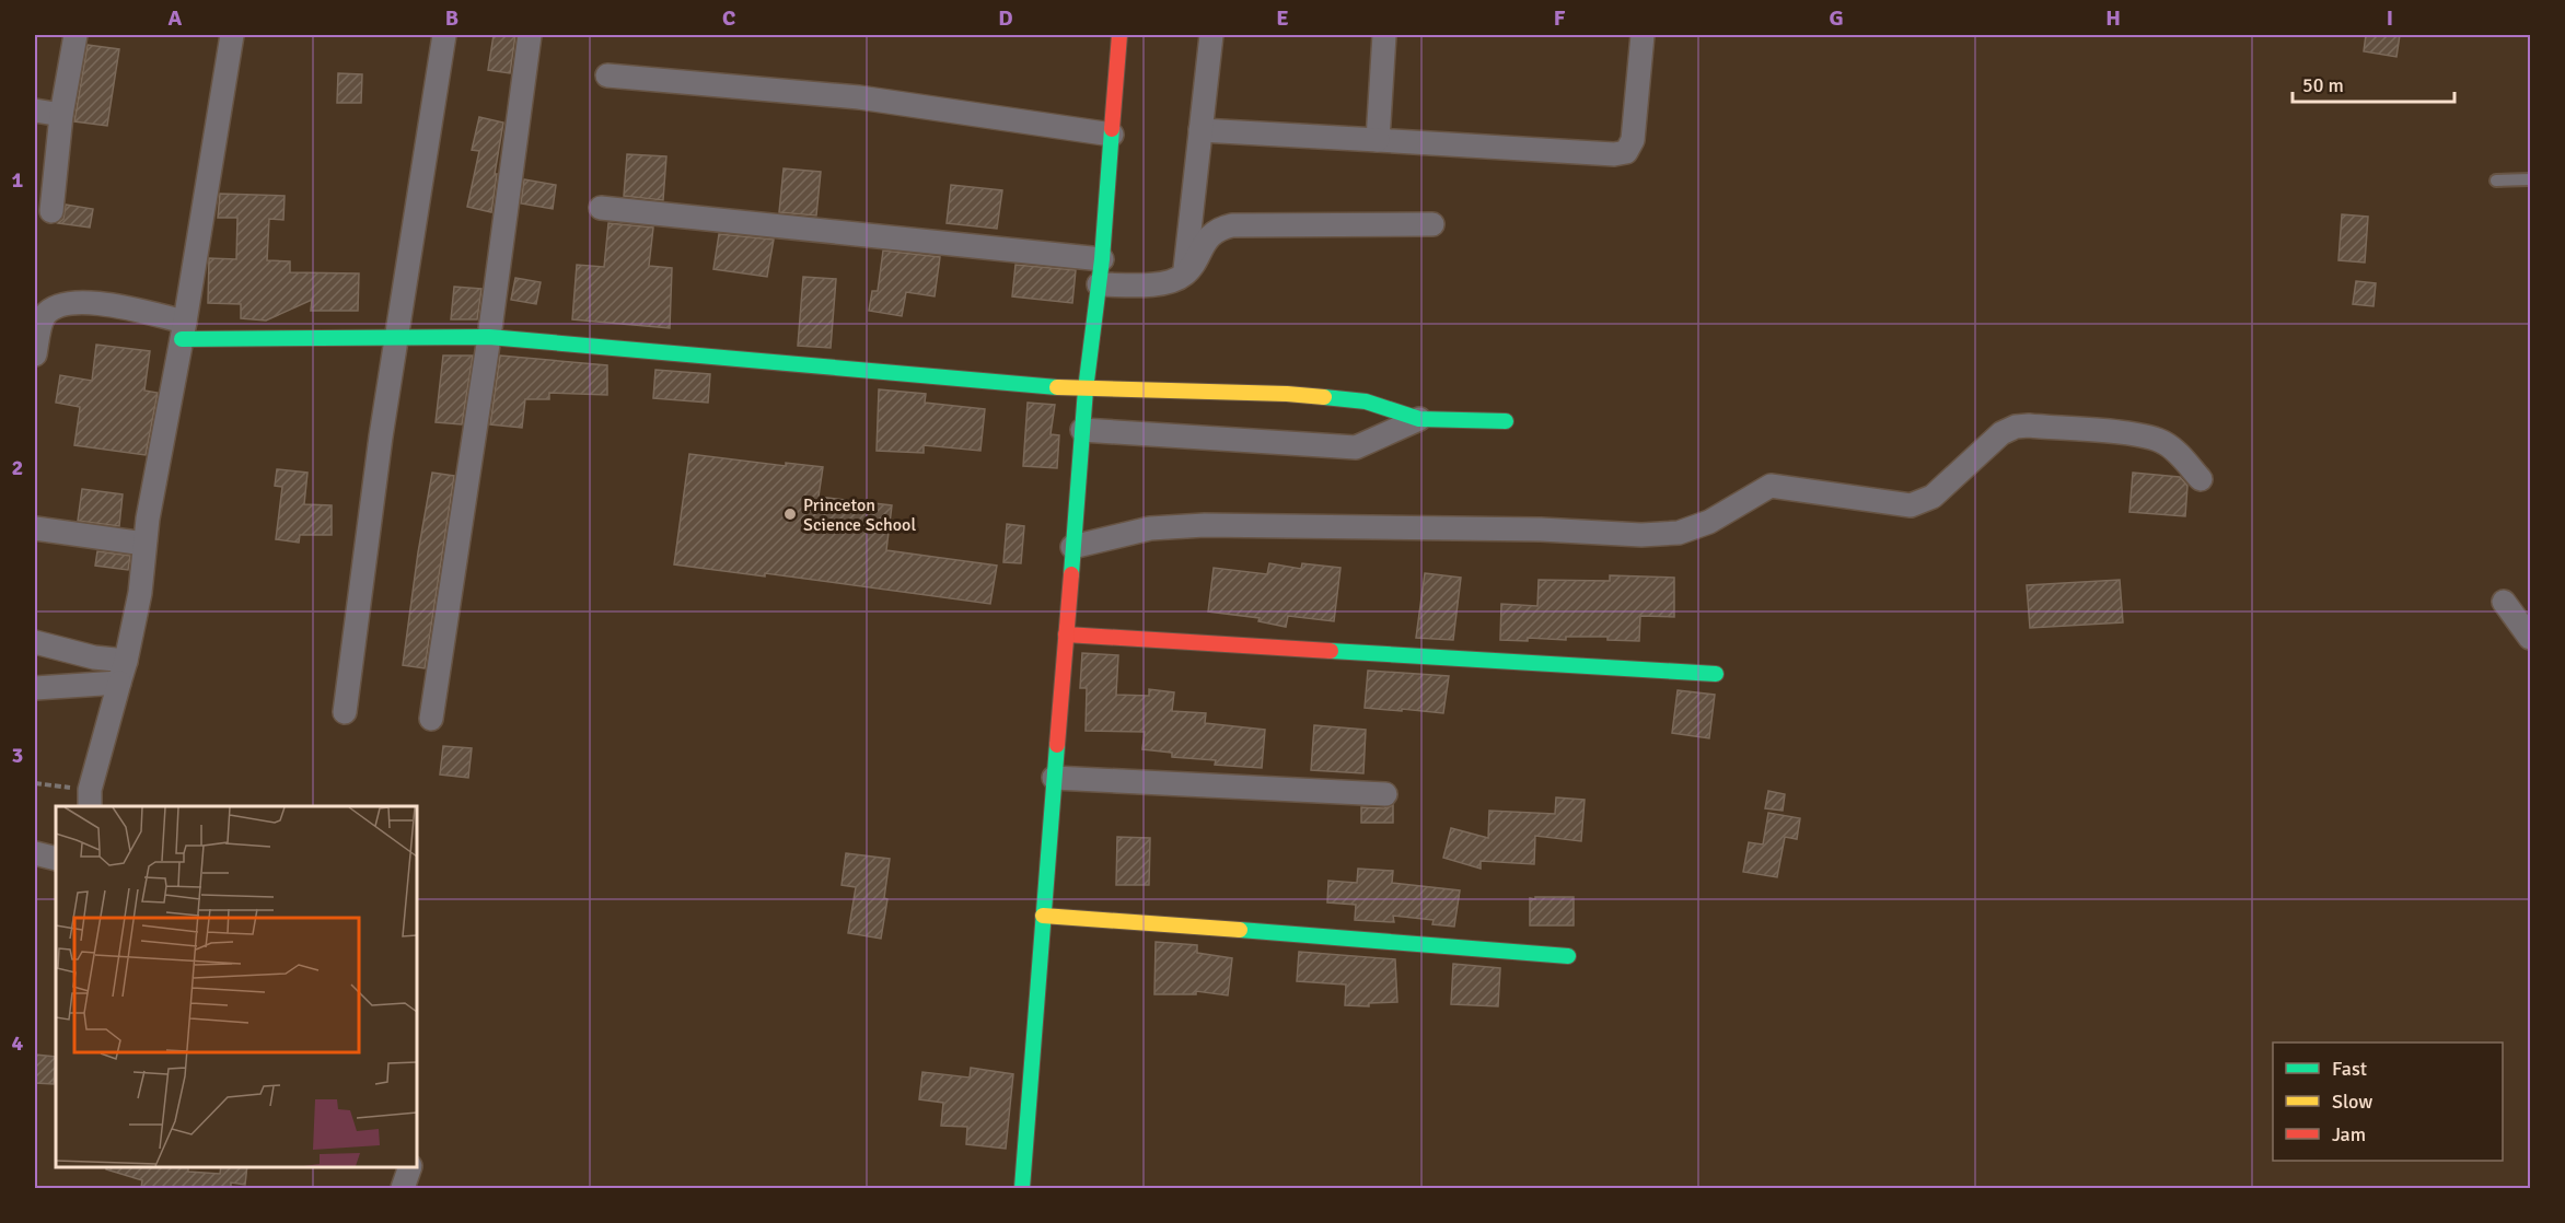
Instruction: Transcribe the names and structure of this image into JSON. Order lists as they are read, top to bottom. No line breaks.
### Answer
{"places":["Princeton Science School"],"legend":["Fast","Slow","Jam"],"scale_bar":"50 m","grid":{"columns":["A","B","C","D","E","F","G","H","I"],"rows":["1","2","3","4"]}}
